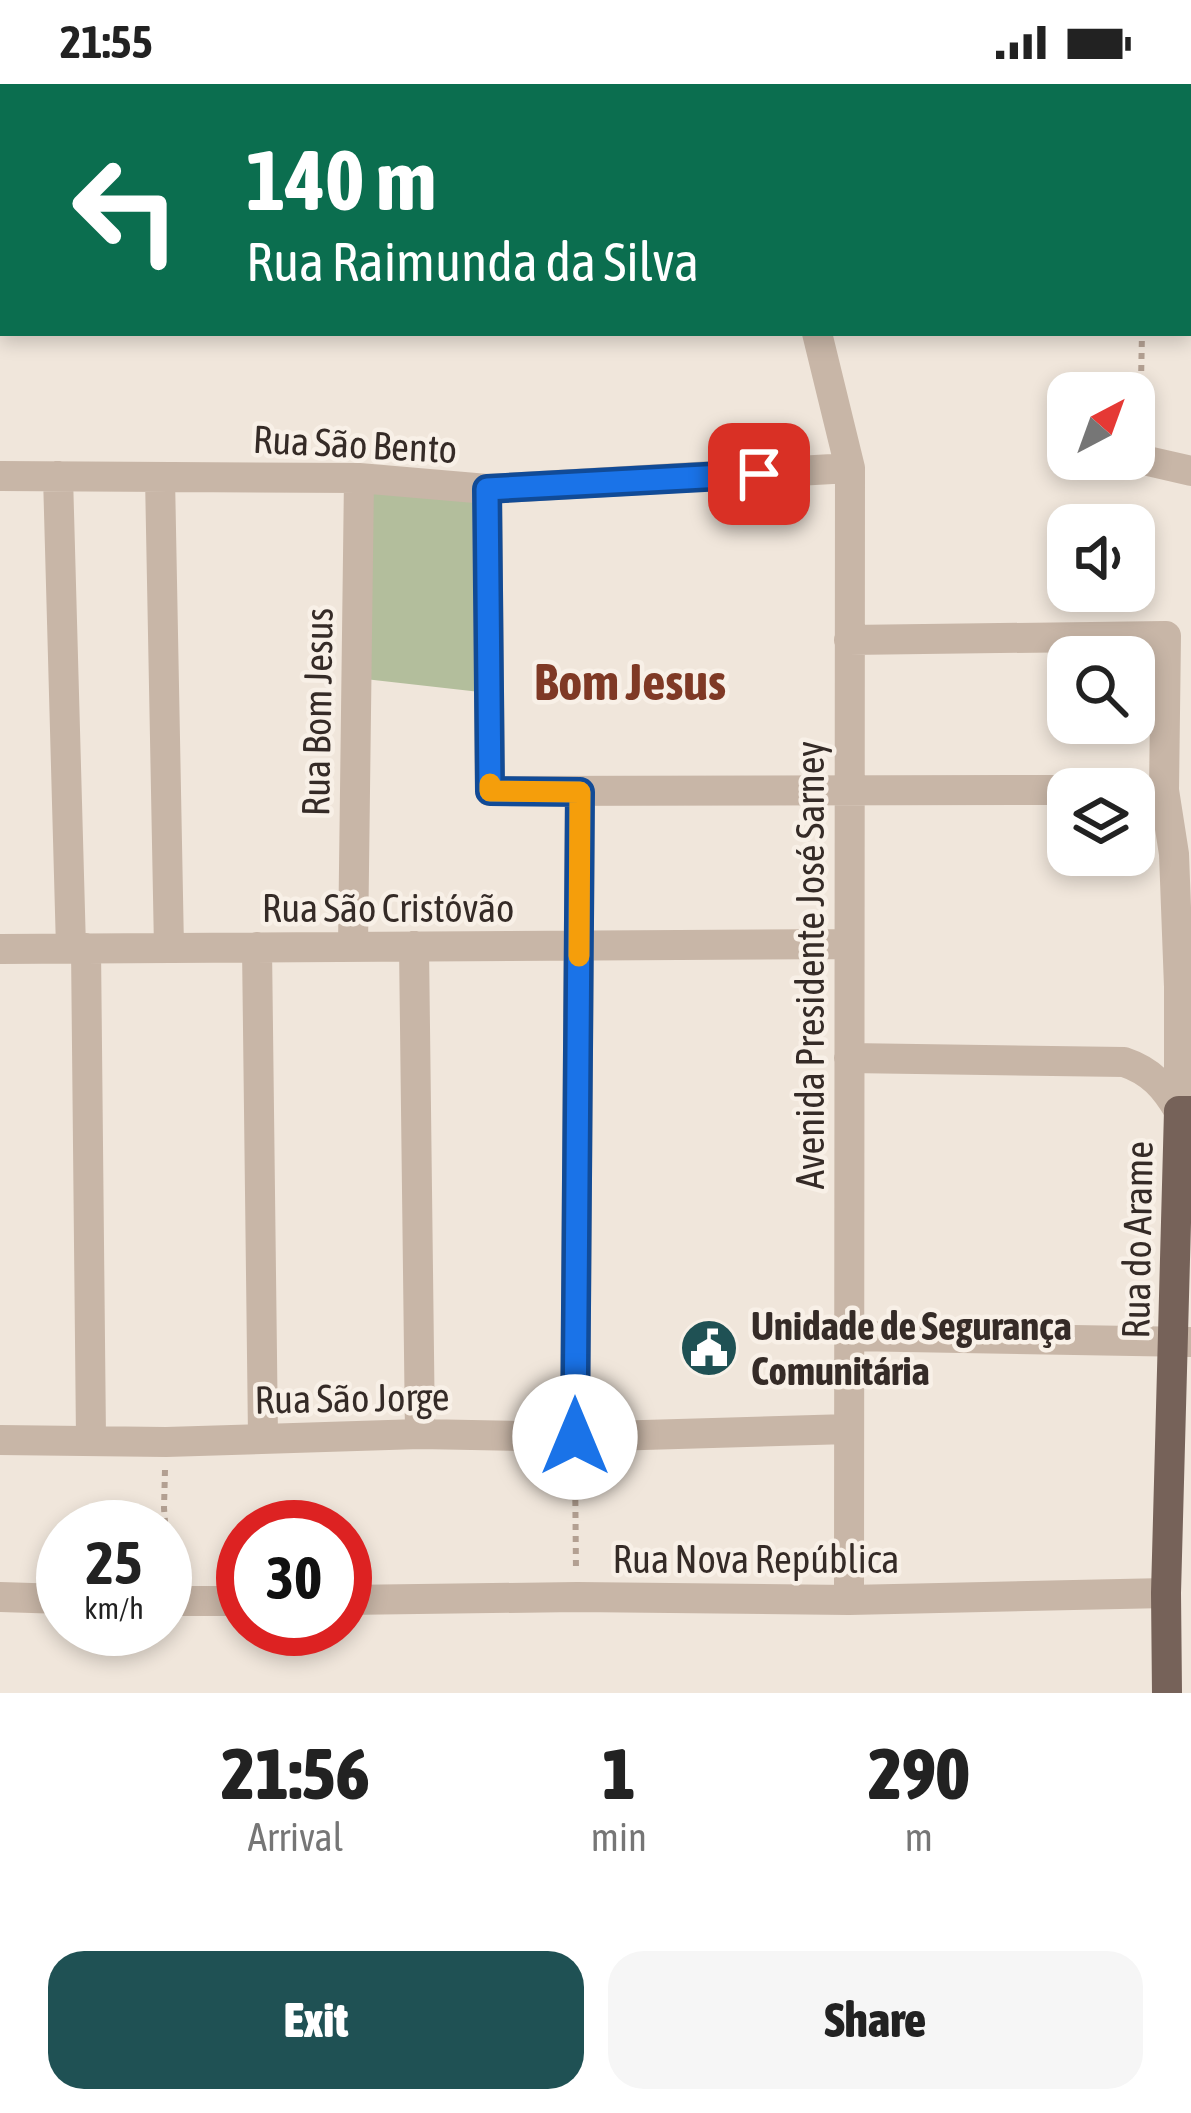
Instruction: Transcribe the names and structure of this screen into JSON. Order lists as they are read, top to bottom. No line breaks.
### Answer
{"streets":{"main road":["Rua do Arame"],"street":["Rua São Bento","Rua Bom Jesus","Rua São Cristóvão","Avenida Presidente José Sarney","Rua São Jorge","Rua Nova República"]},"crossings":[["Rua São Bento","Rua Bom Jesus"],["Rua São Bento","Avenida Presidente José Sarney"],["Rua Bom Jesus","Rua São Cristóvão"],["Rua São Cristóvão","Avenida Presidente José Sarney"],["Avenida Presidente José Sarney","Rua do Arame"],["Avenida Presidente José Sarney","Rua São Jorge"],["Avenida Presidente José Sarney","Rua Nova República"],["Rua do Arame","Rua Nova República"]],"districts":["Bom Jesus"],"places":{"public building":["Unidade de Segurança Comunitária"]},"north":"top right","page":{"status":"21:55","turn":["140 m","Rua Raimunda da Silva"],"speed":"25 km/h","limit":"30","eta":["21:56","Arrival","1","min","290","m"],"buttons":["Exit","Share"]}}
